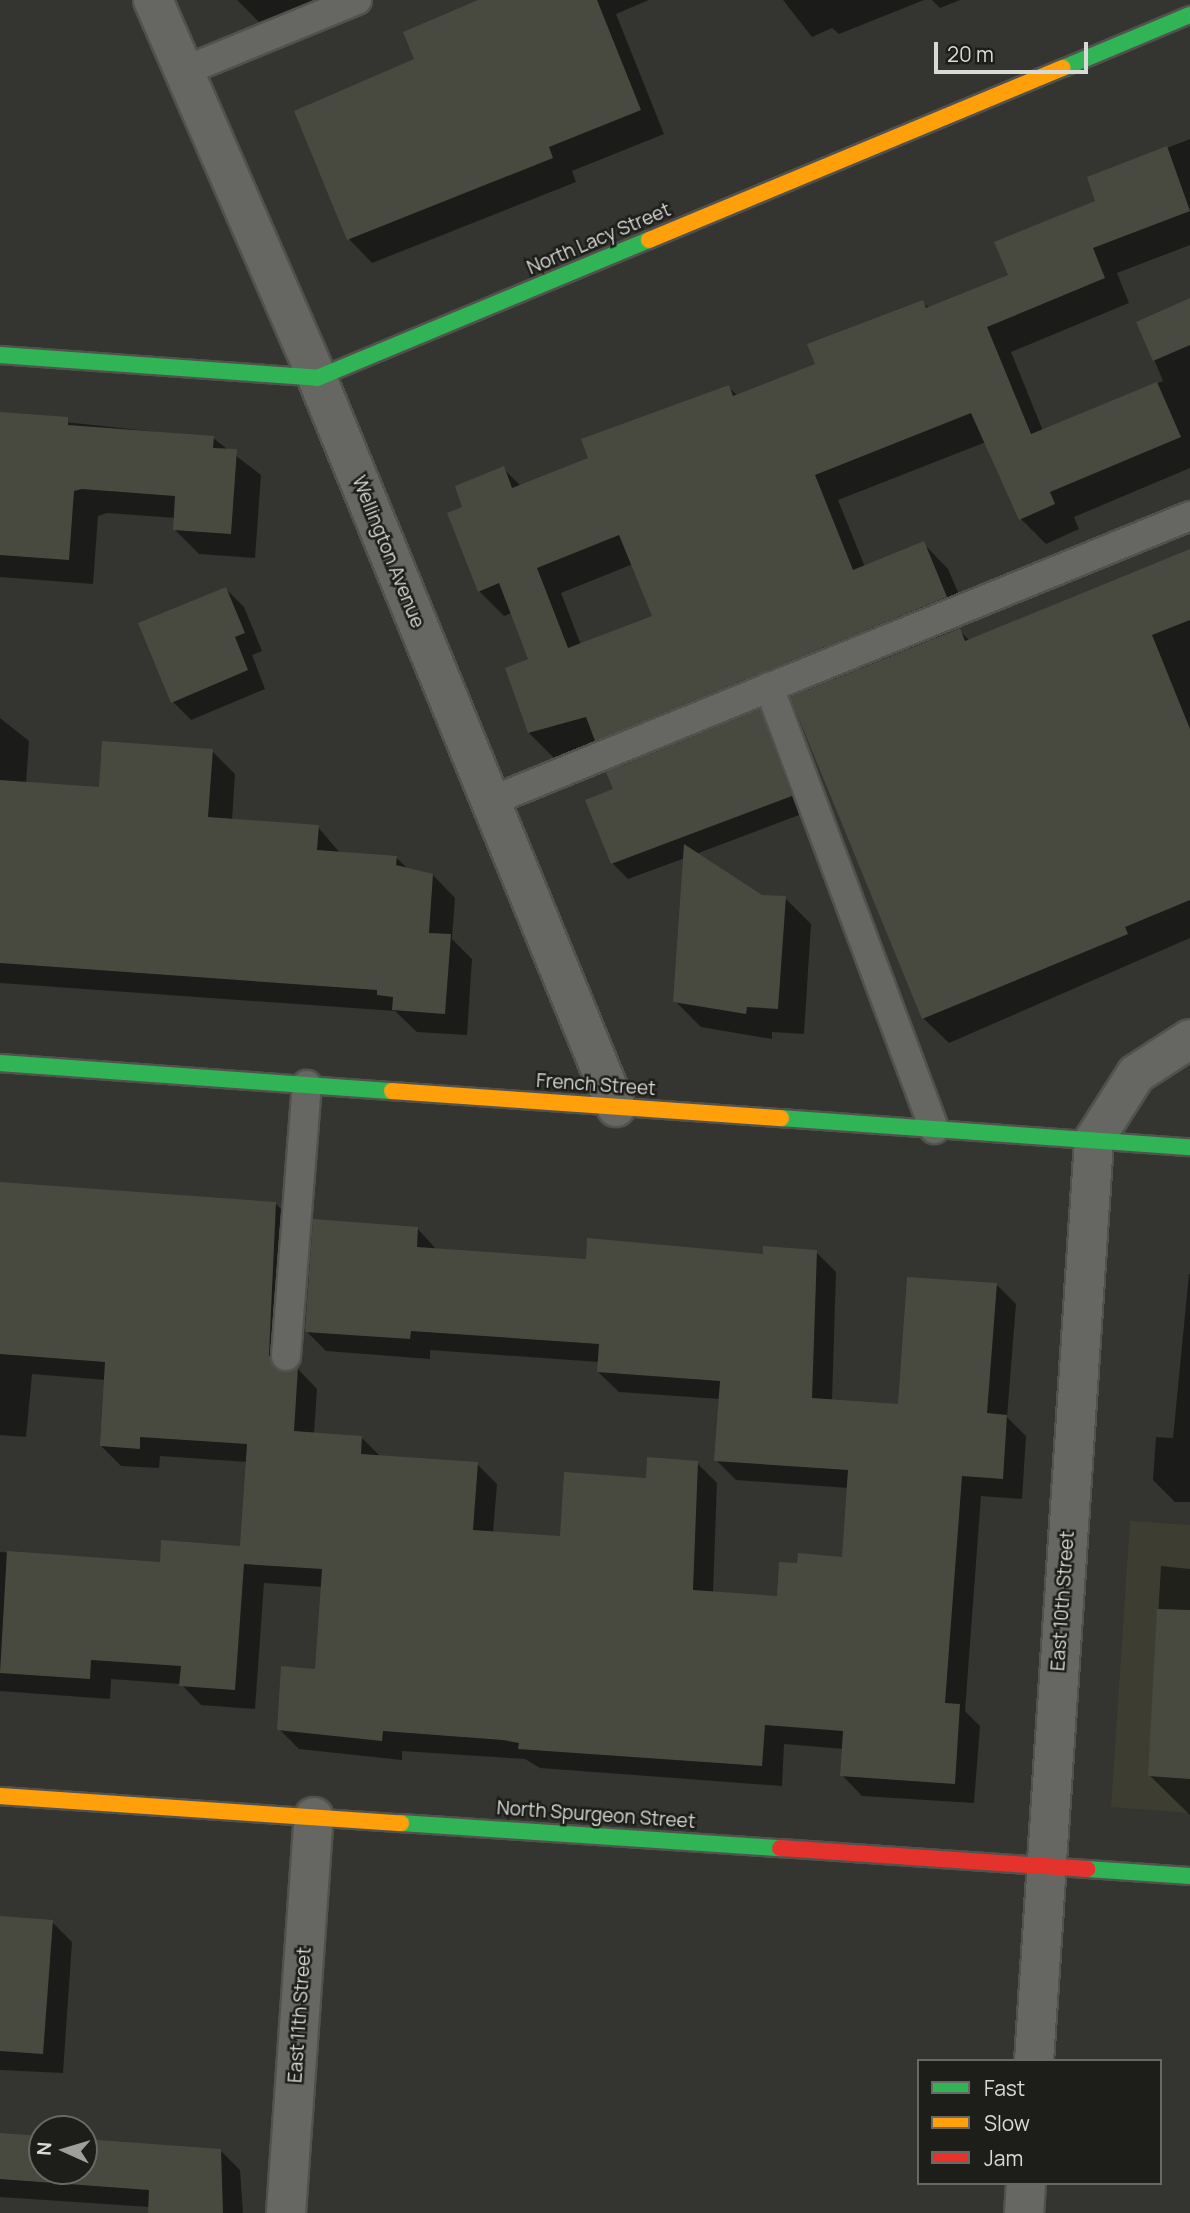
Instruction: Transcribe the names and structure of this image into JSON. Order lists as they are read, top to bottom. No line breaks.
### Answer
{"streets":{"street":["North Lacy Street","Wellington Avenue","French Street","East 10th Street","North Spurgeon Street","East 11th Street"]},"crossings":[["North Lacy Street","Wellington Avenue"],["Wellington Avenue","French Street"],["French Street","East 10th Street"],["East 10th Street","North Spurgeon Street"],["North Spurgeon Street","East 11th Street"]],"legend":["Fast","Slow","Jam"],"scale_bar":"20 m","north":"left"}
